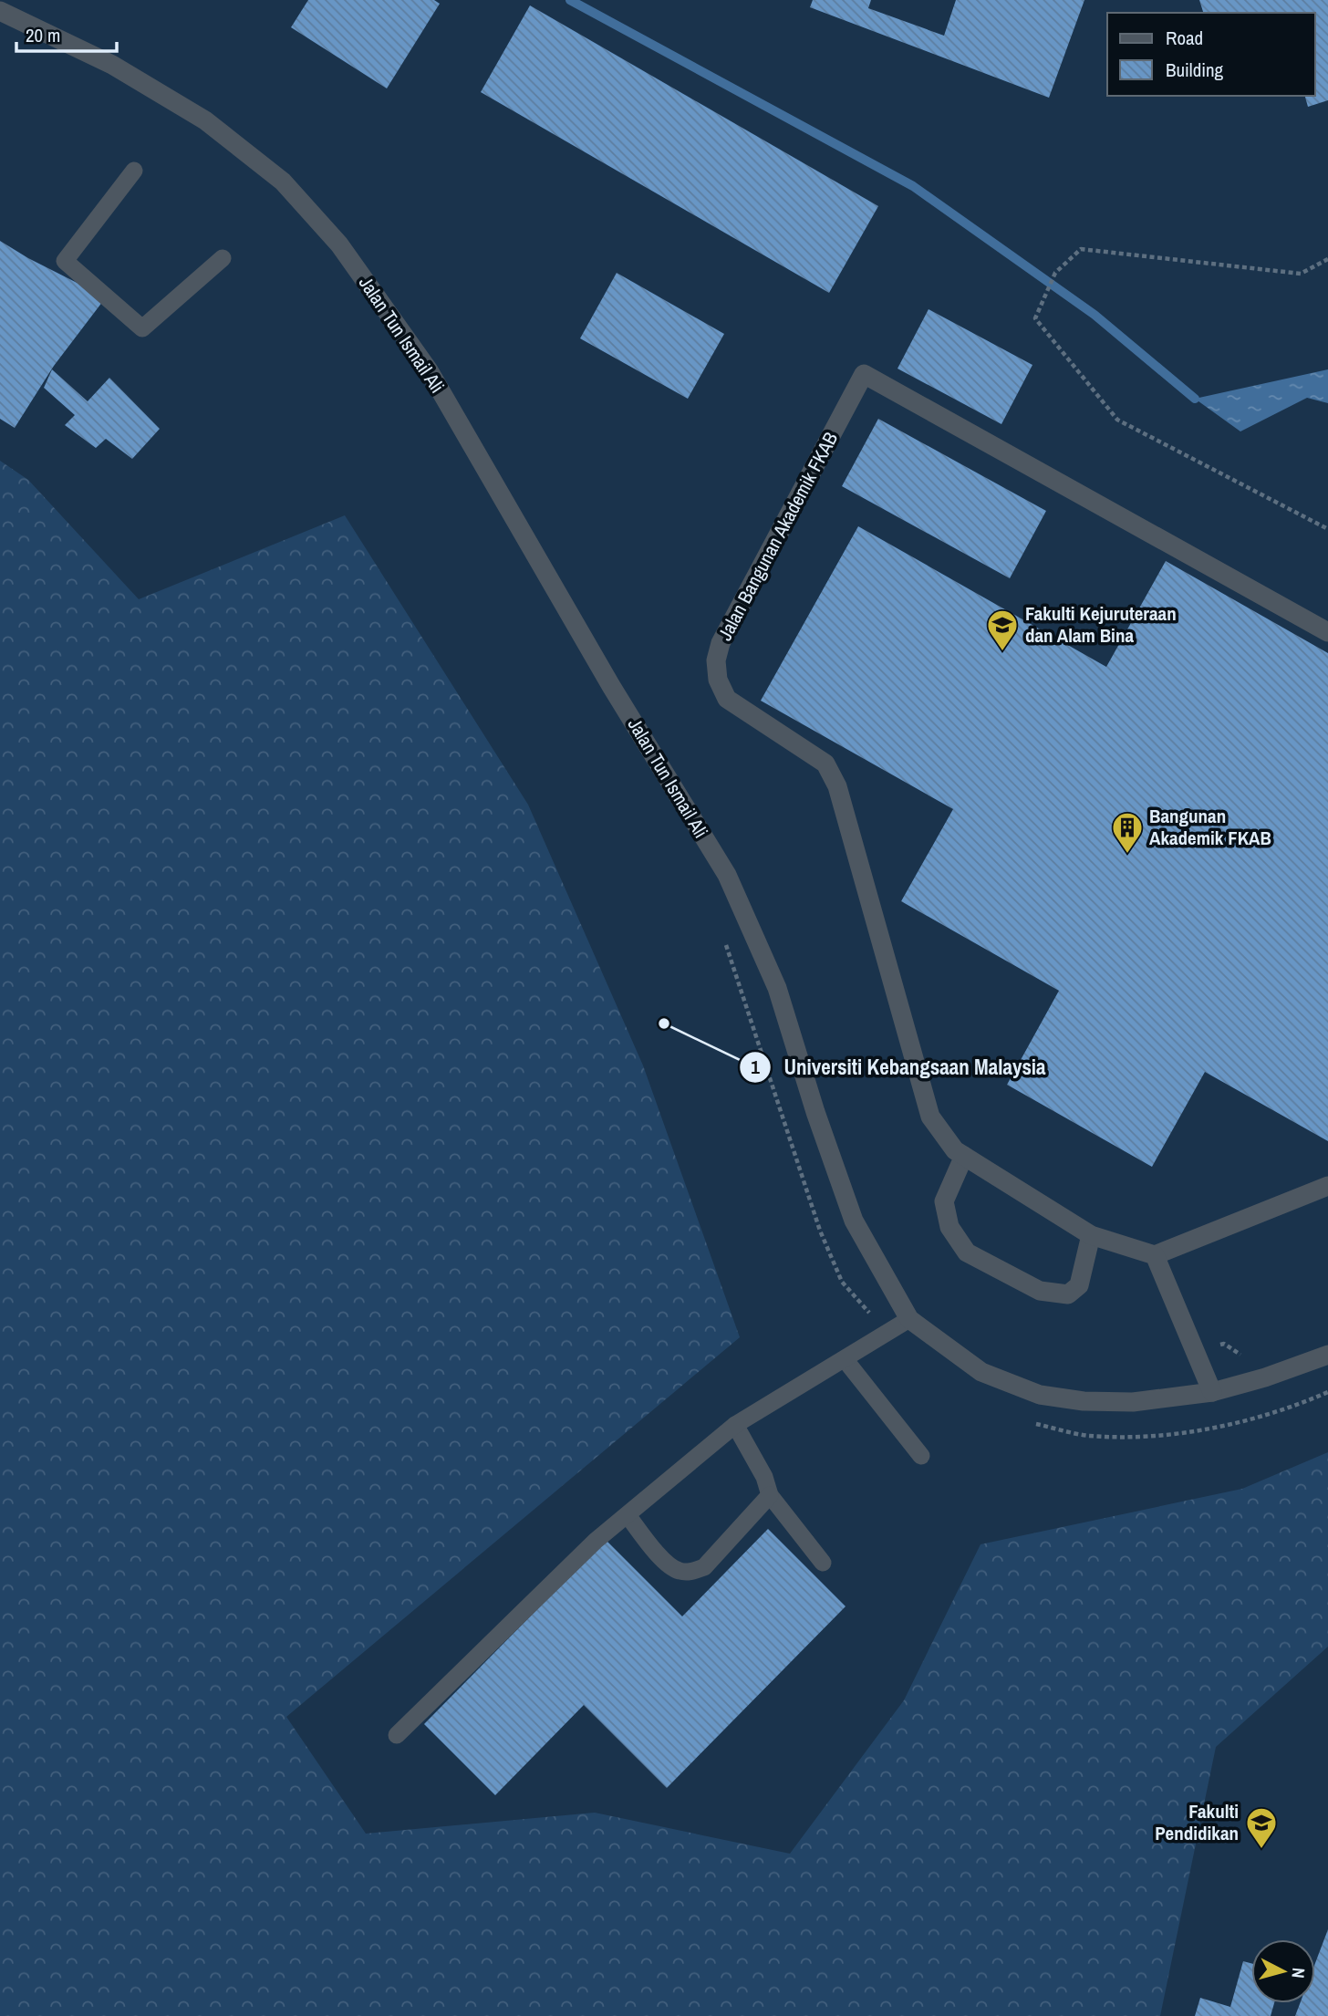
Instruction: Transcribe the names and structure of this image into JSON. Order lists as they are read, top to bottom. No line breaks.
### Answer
{"streets":{"street":["Jalan Tun Ismail Ali","Jalan Bangunan Akademik FKAB"]},"places":{"school or university":["Fakulti Kejuruteraan dan Alam Bina","Fakulti Pendidikan"],"building":["Bangunan Akademik FKAB"],"other":["Universiti Kebangsaan Malaysia"]},"legend":["Road","Building"],"scale_bar":"20 m","north":"right"}
